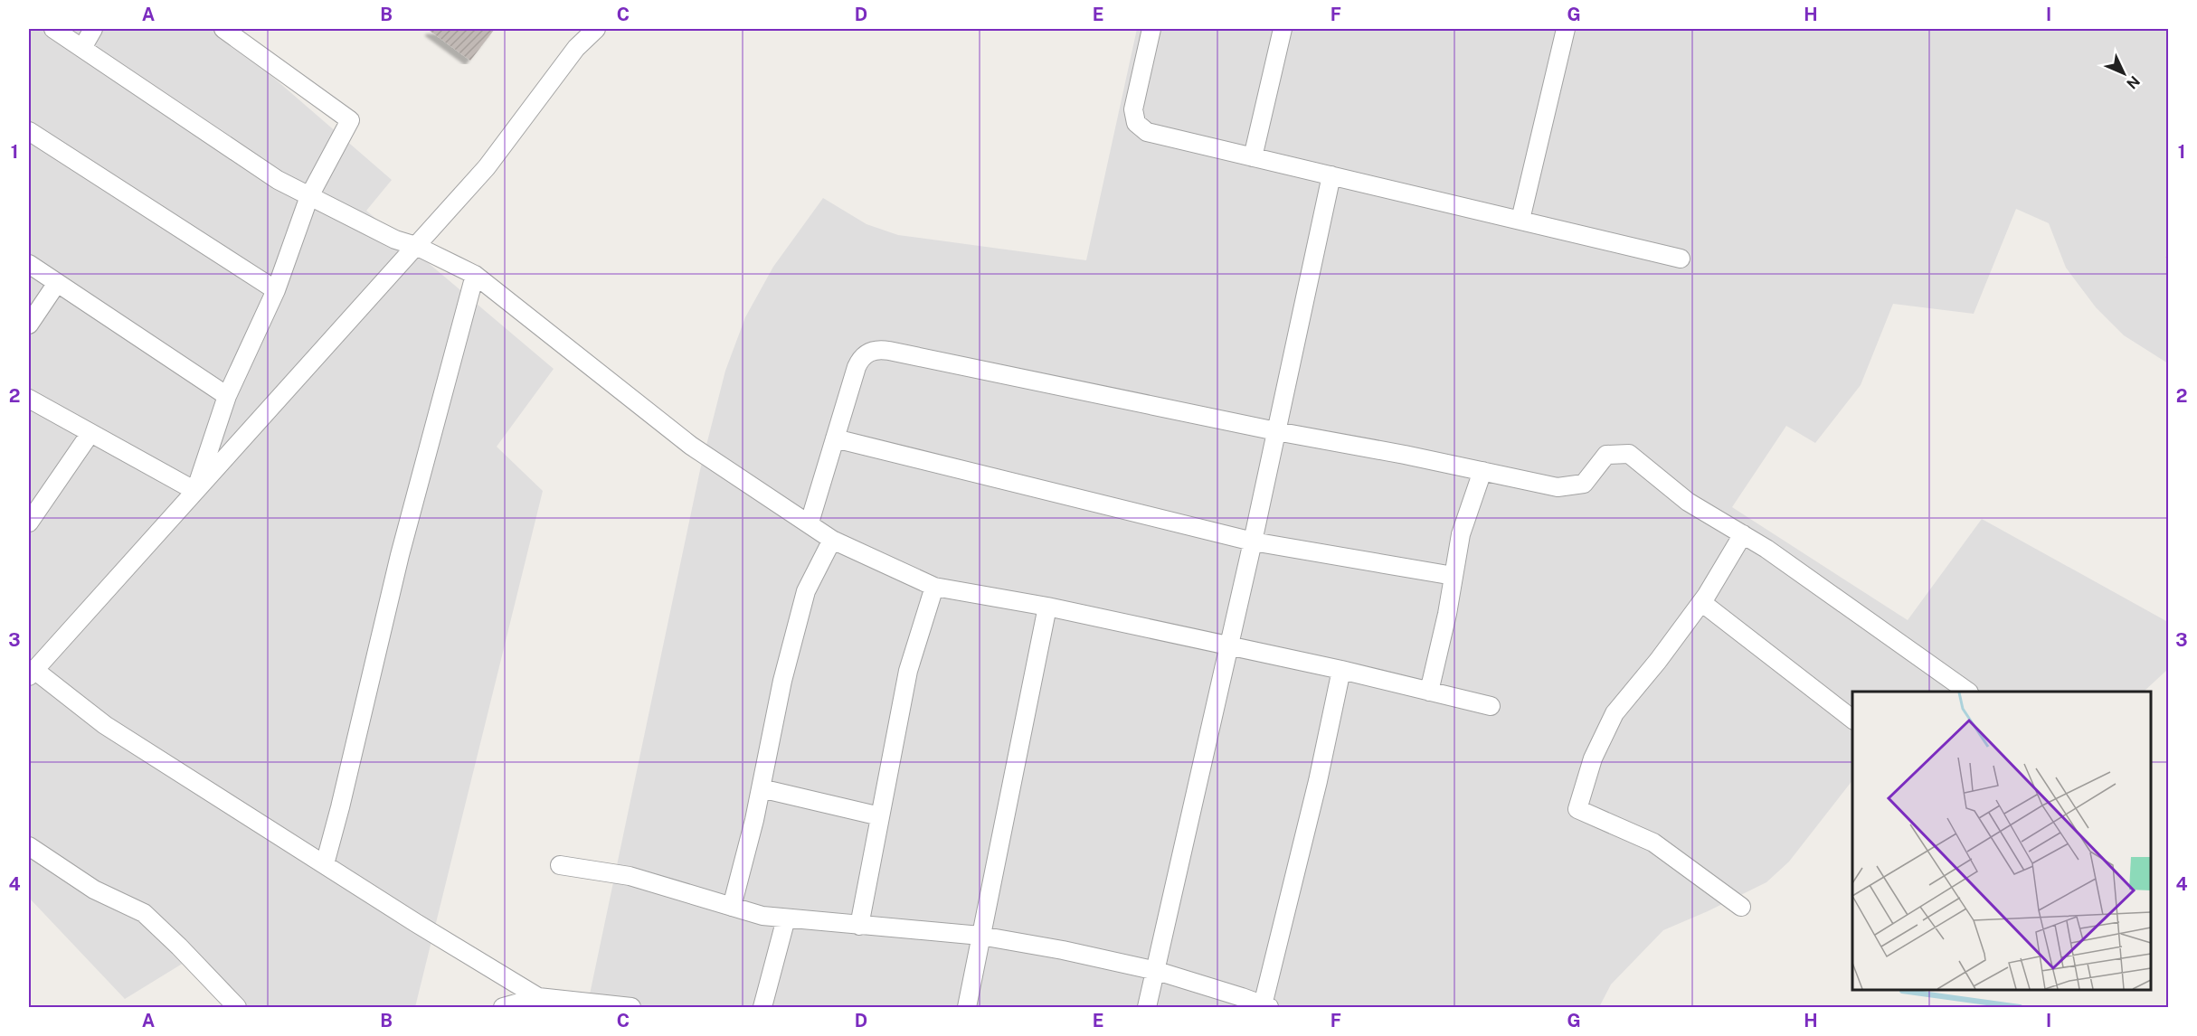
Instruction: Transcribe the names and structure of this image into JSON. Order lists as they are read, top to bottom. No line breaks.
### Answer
{"north":"bottom right","grid":{"columns":["A","B","C","D","E","F","G","H","I"],"rows":["1","2","3","4"]}}
